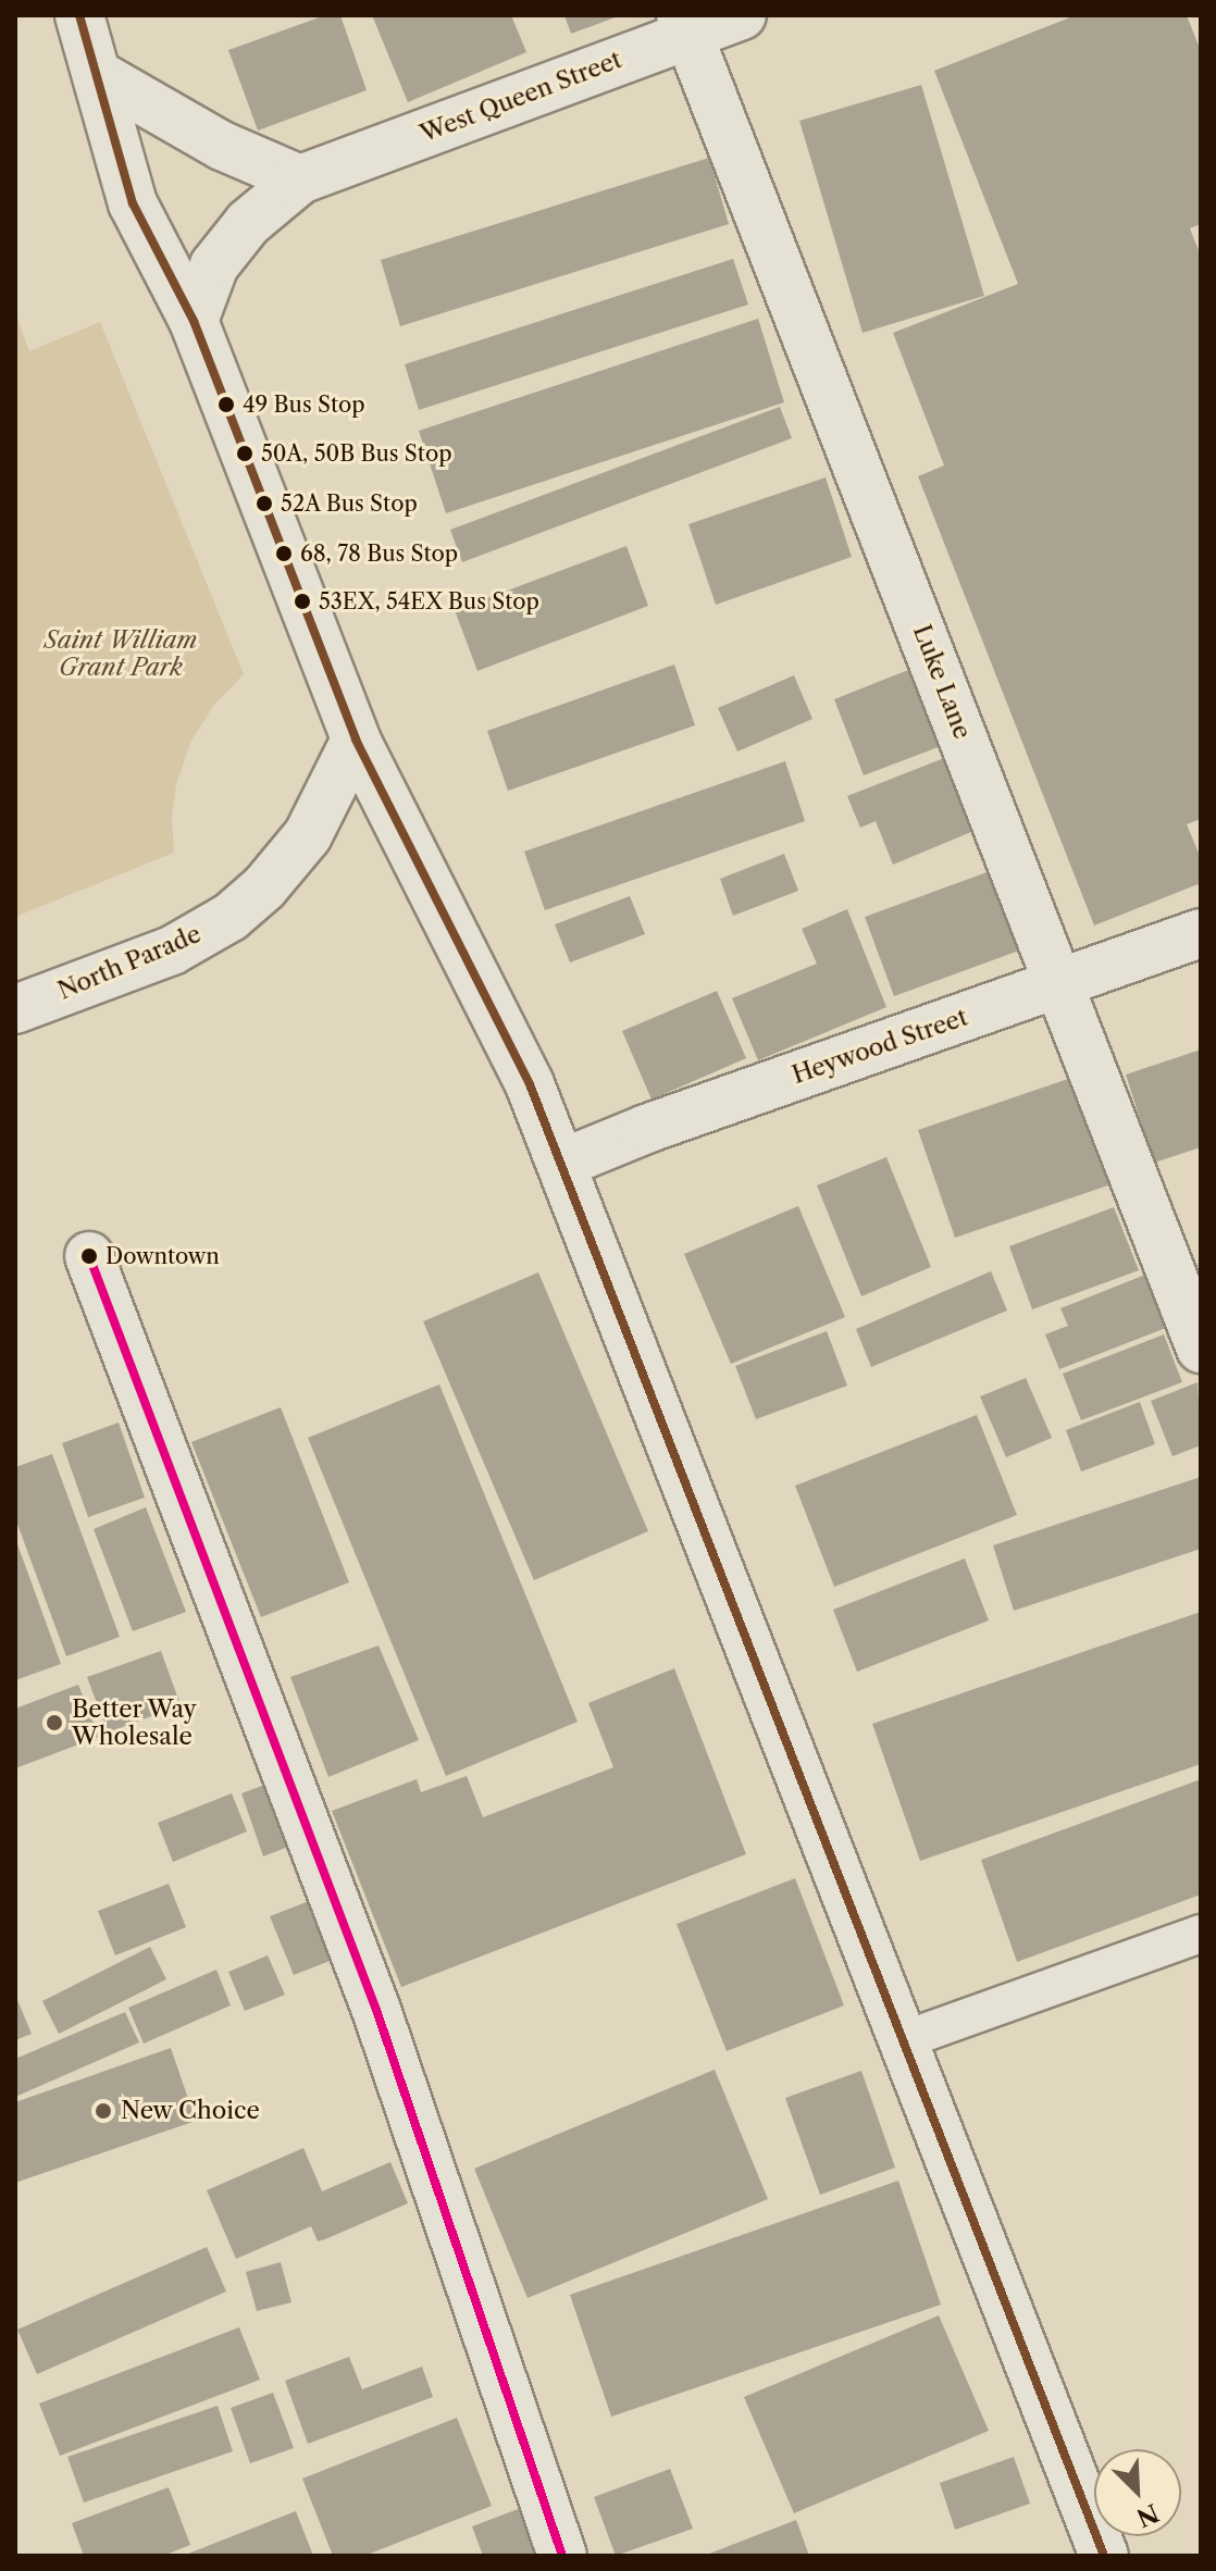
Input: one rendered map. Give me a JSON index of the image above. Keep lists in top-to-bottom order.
{
  "streets": {
    "street": [
      "West Queen Street",
      "Luke Lane",
      "North Parade",
      "Heywood Street"
    ]
  },
  "crossings": [
    ["West Queen Street", "Luke Lane"],
    ["Luke Lane", "Heywood Street"]
  ],
  "parks": ["Saint William Grant Park"],
  "places": [
    "49 Bus Stop",
    "50A, 50B Bus Stop",
    "52A Bus Stop",
    "68, 78 Bus Stop",
    "53EX, 54EX Bus Stop",
    "Downtown",
    "Better Way Wholesale",
    "New Choice"
  ],
  "north": "bottom right"
}
